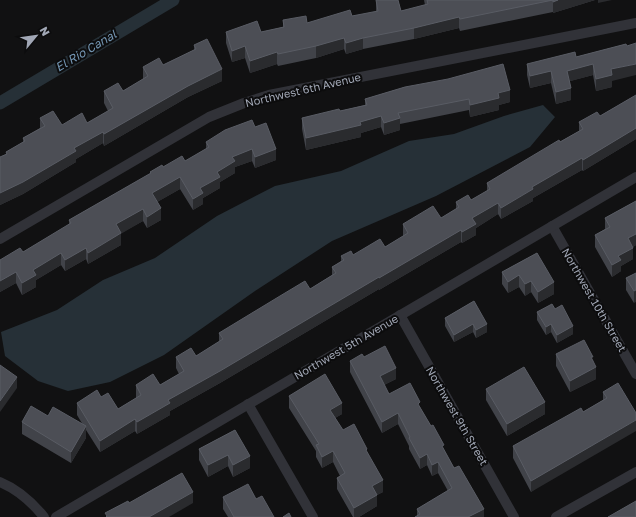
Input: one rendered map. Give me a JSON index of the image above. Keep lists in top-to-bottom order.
{
  "streets": {
    "street": [
      "Northwest 6th Avenue",
      "Northwest 10th Street",
      "Northwest 5th Avenue",
      "Northwest 9th Street"
    ]
  },
  "crossings": [
    ["Northwest 10th Street", "Northwest 5th Avenue"],
    ["Northwest 5th Avenue", "Northwest 9th Street"]
  ],
  "water": ["El Rio Canal"],
  "north": "top right"
}
